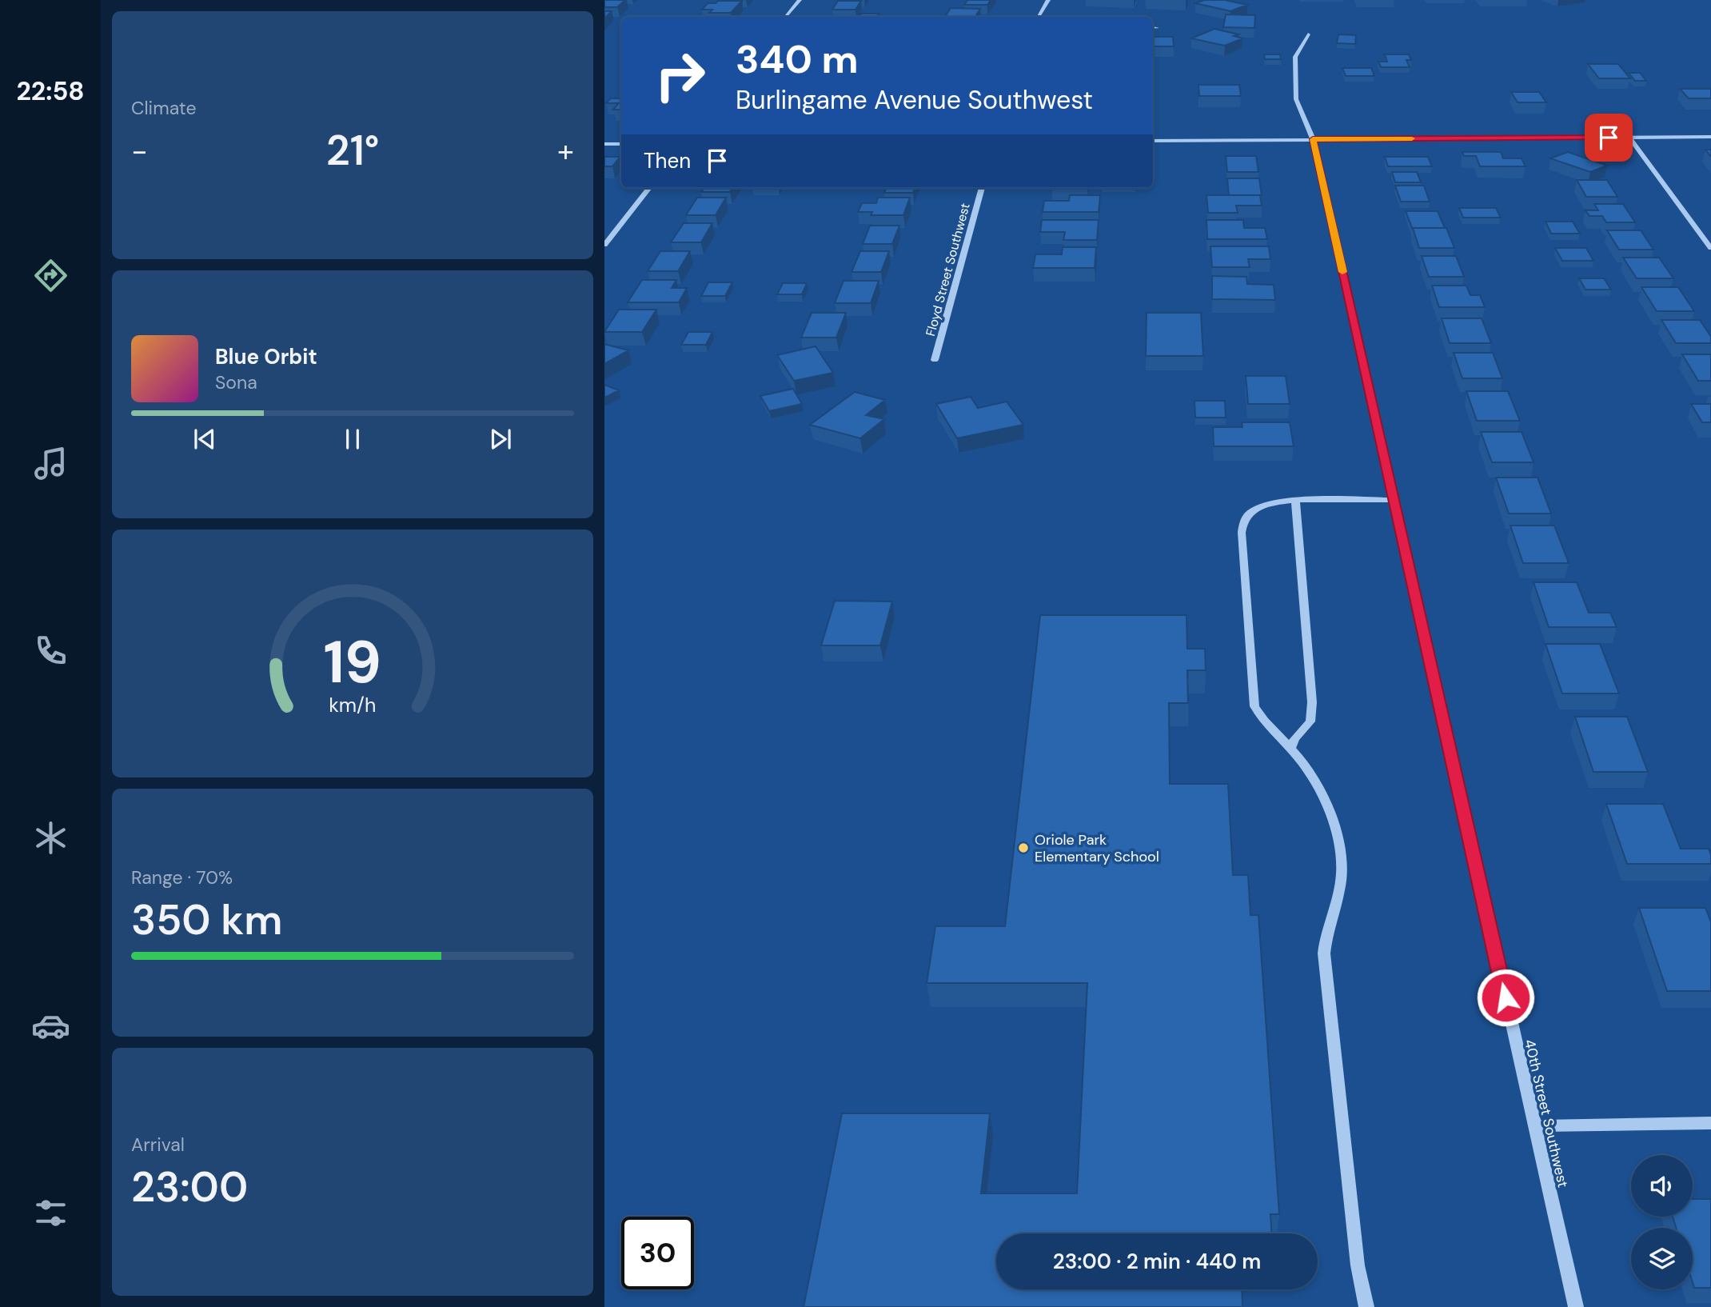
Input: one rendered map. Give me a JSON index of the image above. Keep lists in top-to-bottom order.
{
  "streets": {
    "street": ["Floyd Street Southwest", "40th Street Southwest"]
  },
  "places": ["Oriole Park Elementary School"],
  "page": {
    "tabs": "22:58",
    "tile": [
      "Climate",
      ["Range · 70%", "350 km"],
      ["Arrival", "23:00"]
    ],
    "turn": ["340 m", "Burlingame Avenue Southwest"],
    "heat": ["−", "21°", "+"],
    "then": "Then",
    "song": ["Blue Orbit", "Sona"],
    "limit": "30",
    "trip": "23:00 · 2 min · 440 m",
    "gauge": ["19", "km/h"]
  }
}
